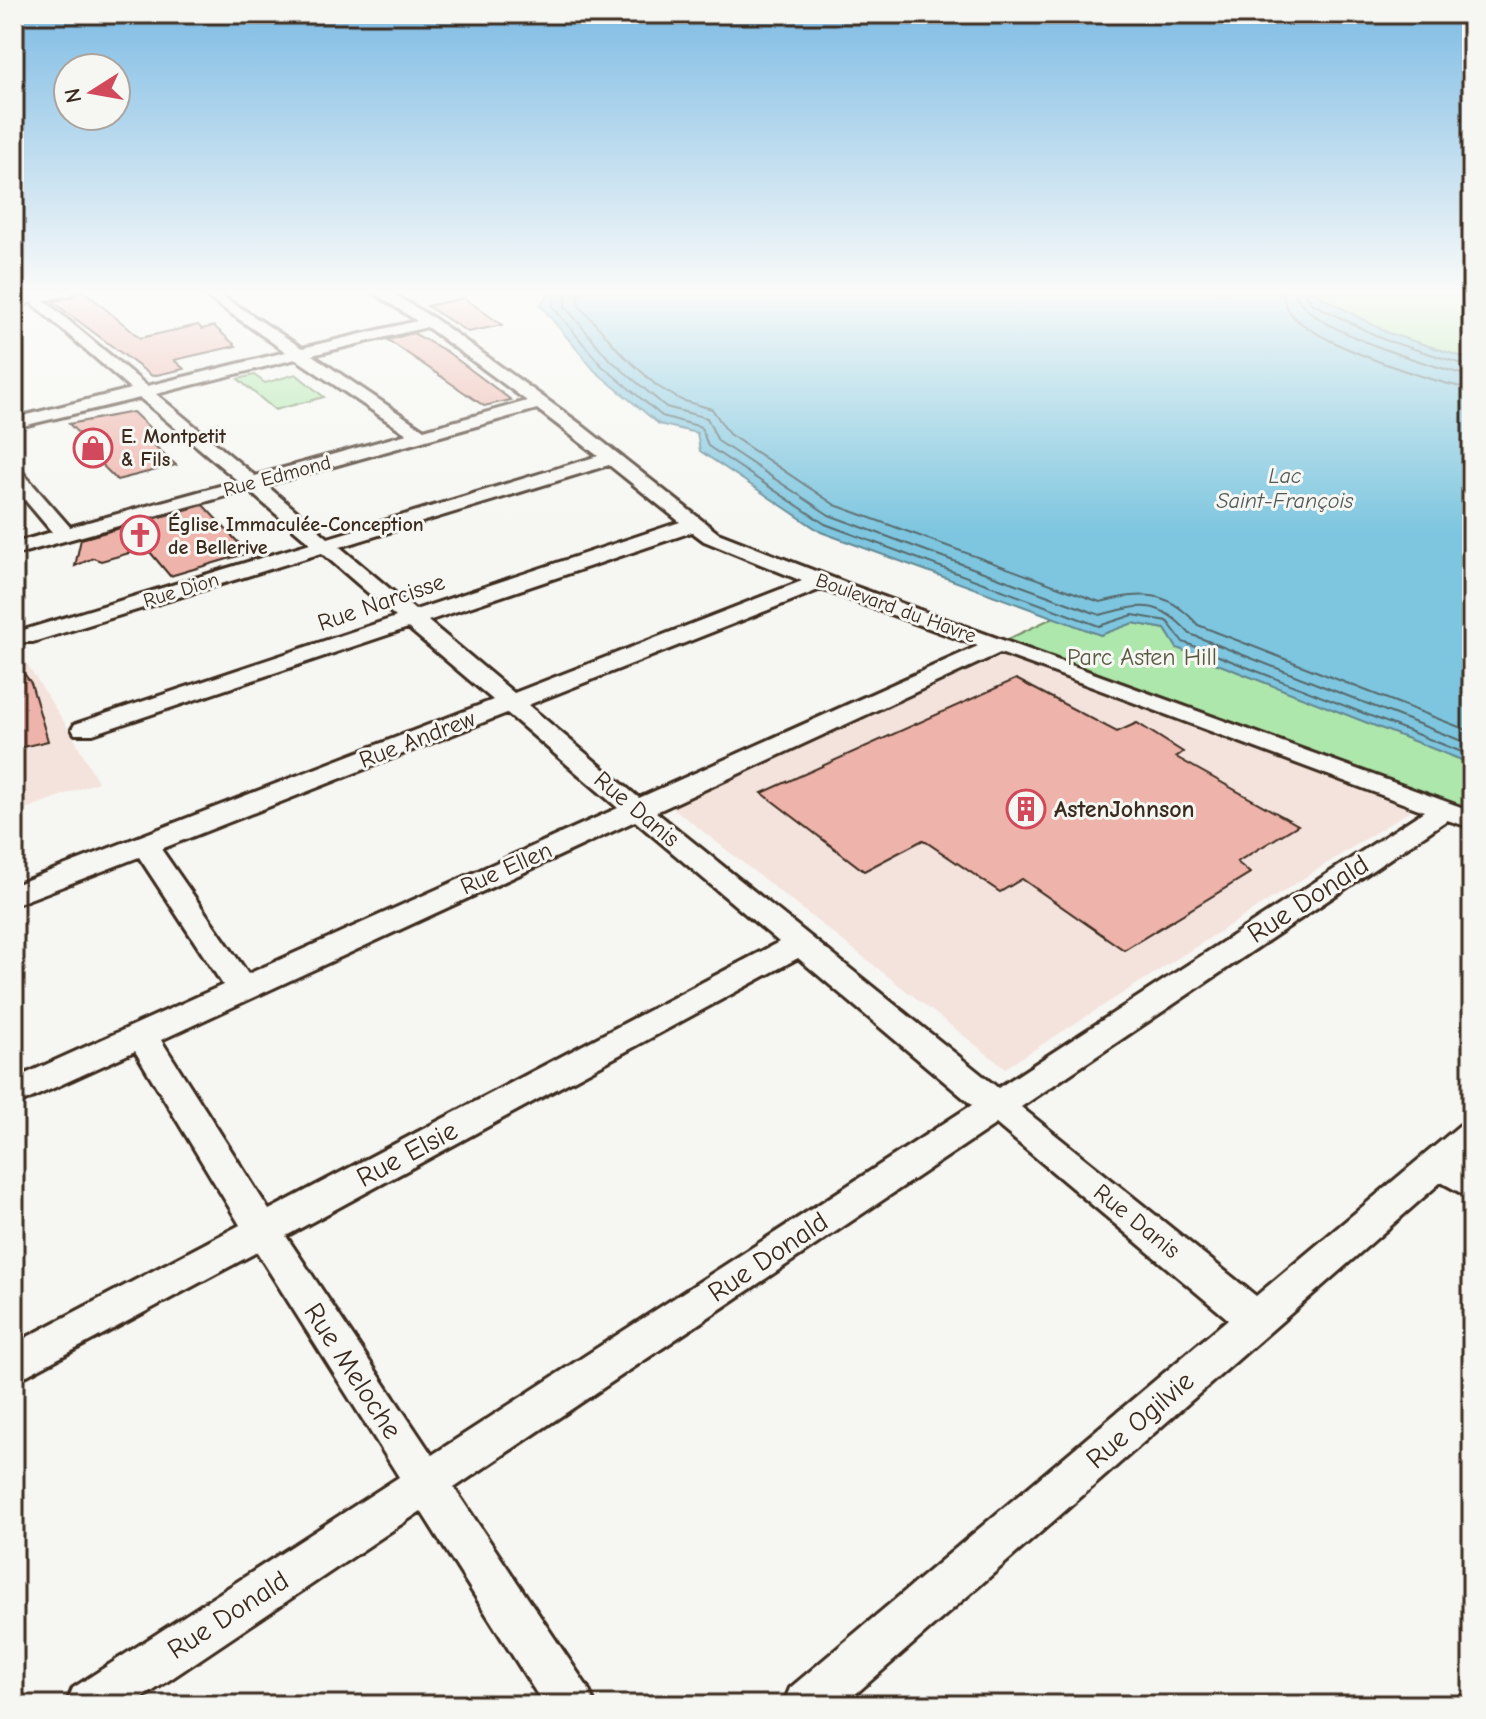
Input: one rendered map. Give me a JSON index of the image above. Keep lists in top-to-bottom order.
{
  "streets": {
    "street": [
      "Rue Edmond",
      "Rue Dion",
      "Rue Narcisse",
      "Boulevard du Havre",
      "Rue Andrew",
      "Rue Danis",
      "Rue Ellen",
      "Rue Donald",
      "Rue Elsie",
      "Rue Meloche",
      "Rue Ogilvie"
    ]
  },
  "crossings": [
    ["Rue Edmond", "Boulevard du Havre"],
    ["Rue Edmond", "Rue Danis"],
    ["Rue Dion", "Boulevard du Havre"],
    ["Rue Dion", "Rue Danis"],
    ["Rue Narcisse", "Boulevard du Havre"],
    ["Rue Narcisse", "Rue Danis"],
    ["Boulevard du Havre", "Rue Andrew"],
    ["Boulevard du Havre", "Rue Ellen"],
    ["Boulevard du Havre", "Rue Donald"],
    ["Rue Andrew", "Rue Danis"],
    ["Rue Danis", "Rue Ellen"],
    ["Rue Danis", "Rue Donald"],
    ["Rue Danis", "Rue Elsie"],
    ["Rue Danis", "Rue Ogilvie"],
    ["Rue Ellen", "Rue Meloche"],
    ["Rue Donald", "Rue Meloche"],
    ["Rue Elsie", "Rue Meloche"]
  ],
  "water": ["Lac Saint-François"],
  "parks": ["Parc Asten Hill"],
  "places": {
    "shop": ["E. Montpetit & Fils"],
    "church": ["Église Immaculée-Conception de Bellerive"],
    "building": ["AstenJohnson"]
  },
  "north": "left"
}
